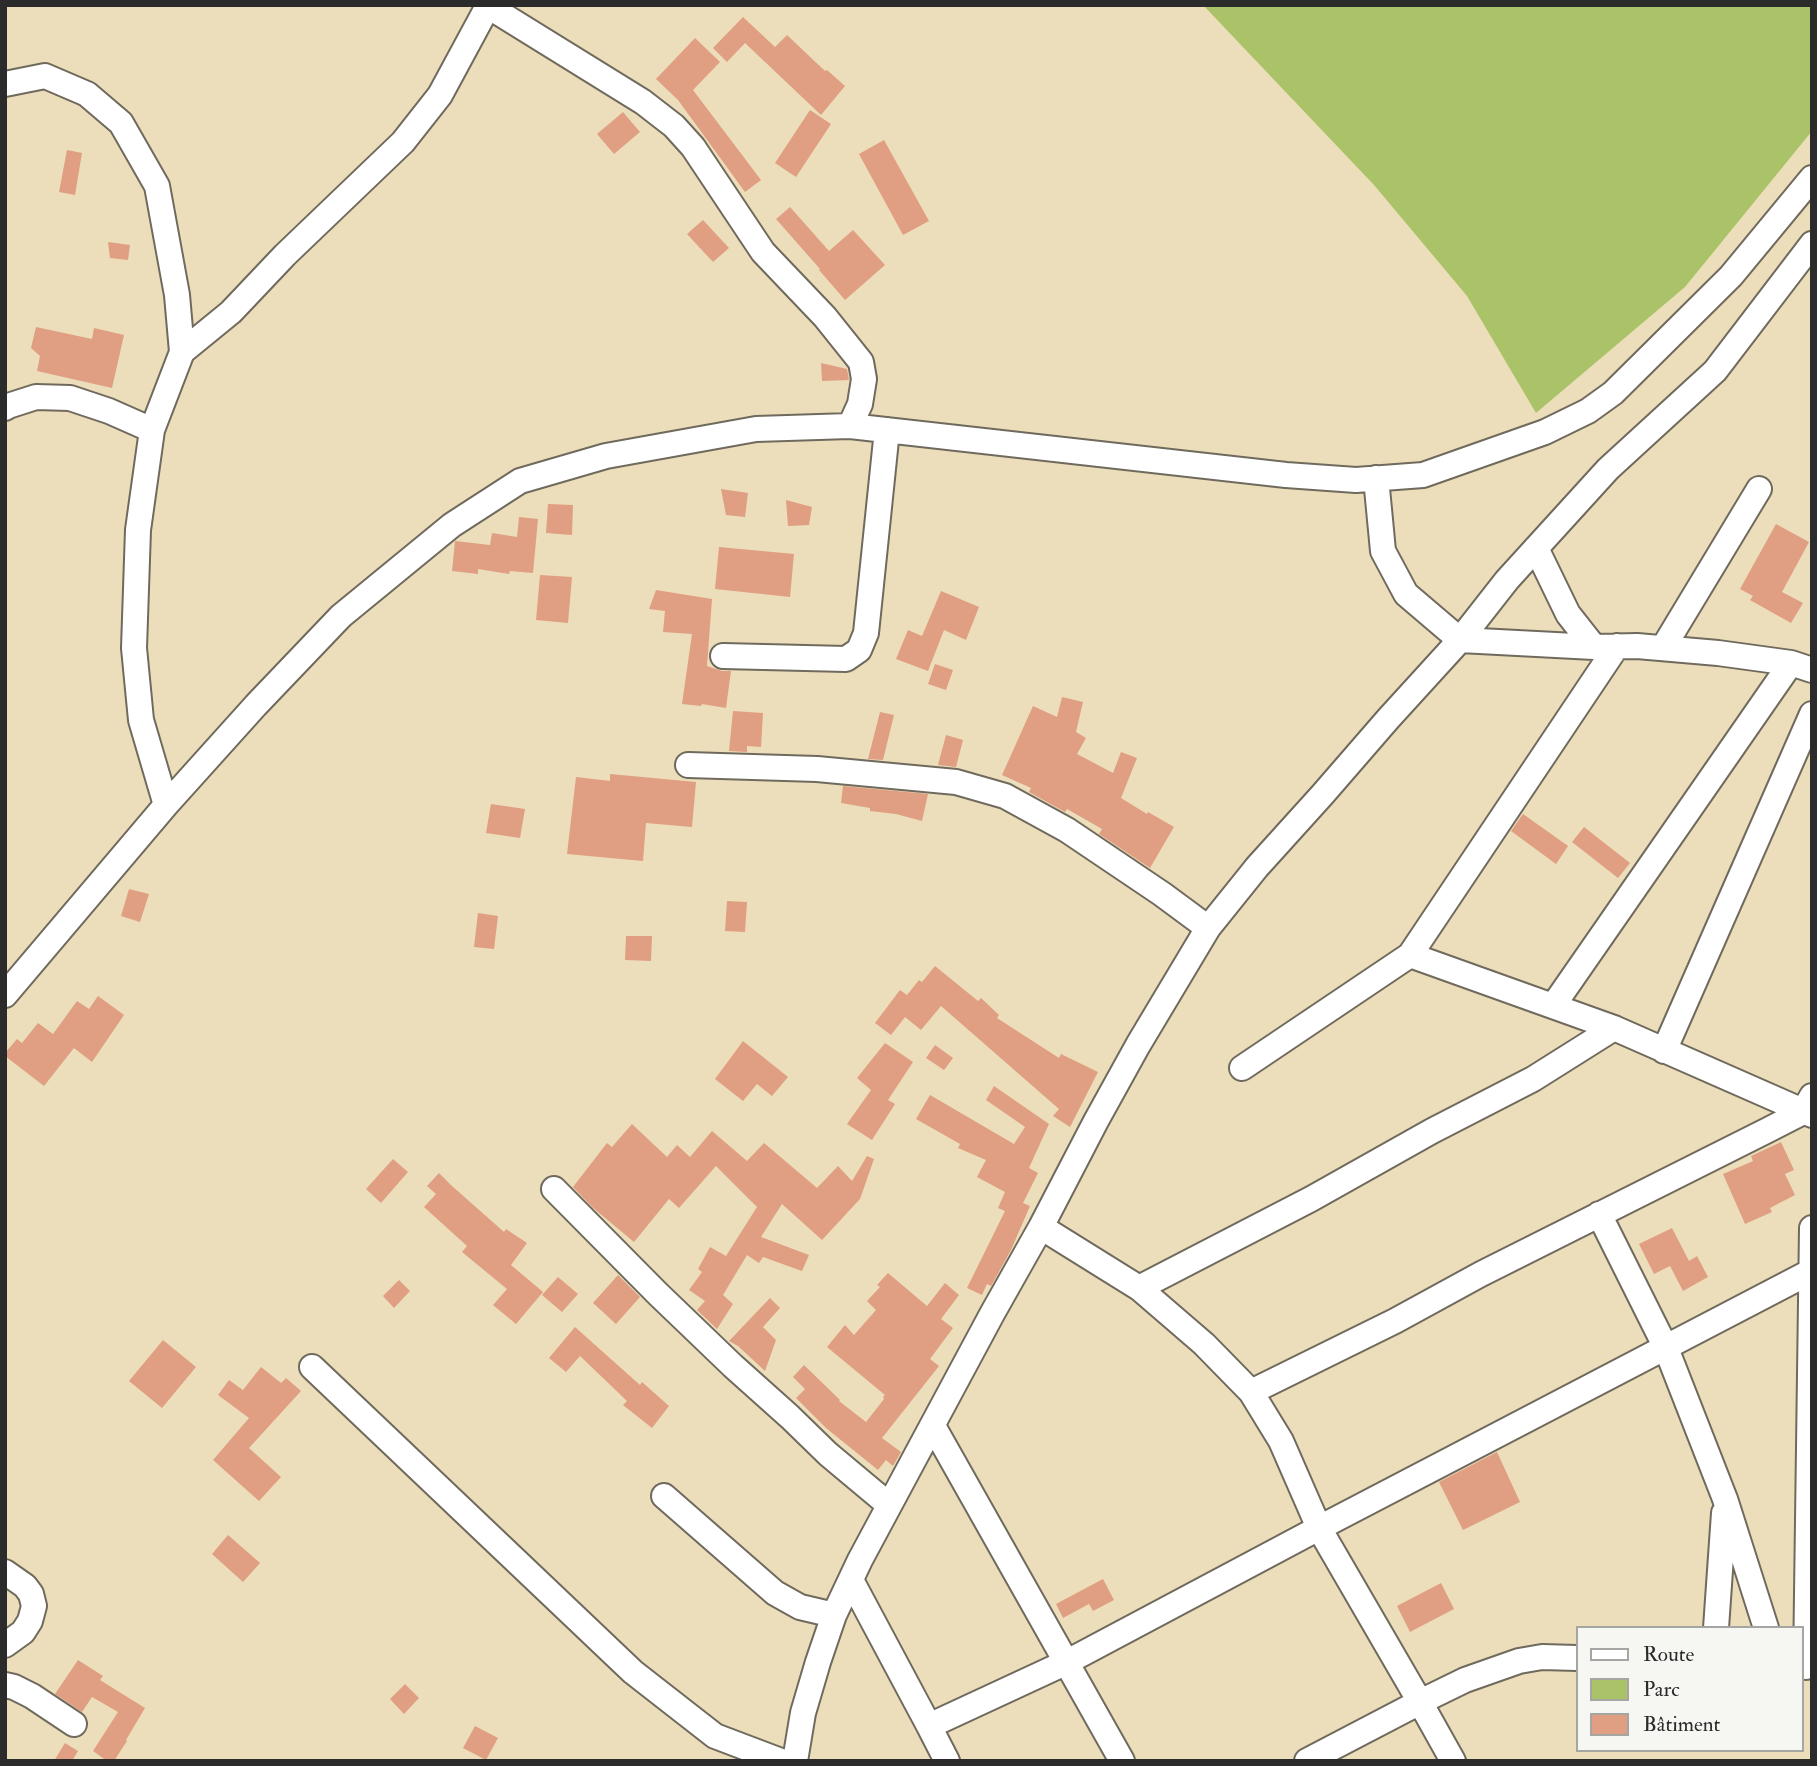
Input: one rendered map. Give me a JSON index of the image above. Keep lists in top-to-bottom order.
{
  "legend": ["Route", "Parc", "Bâtiment"]
}
